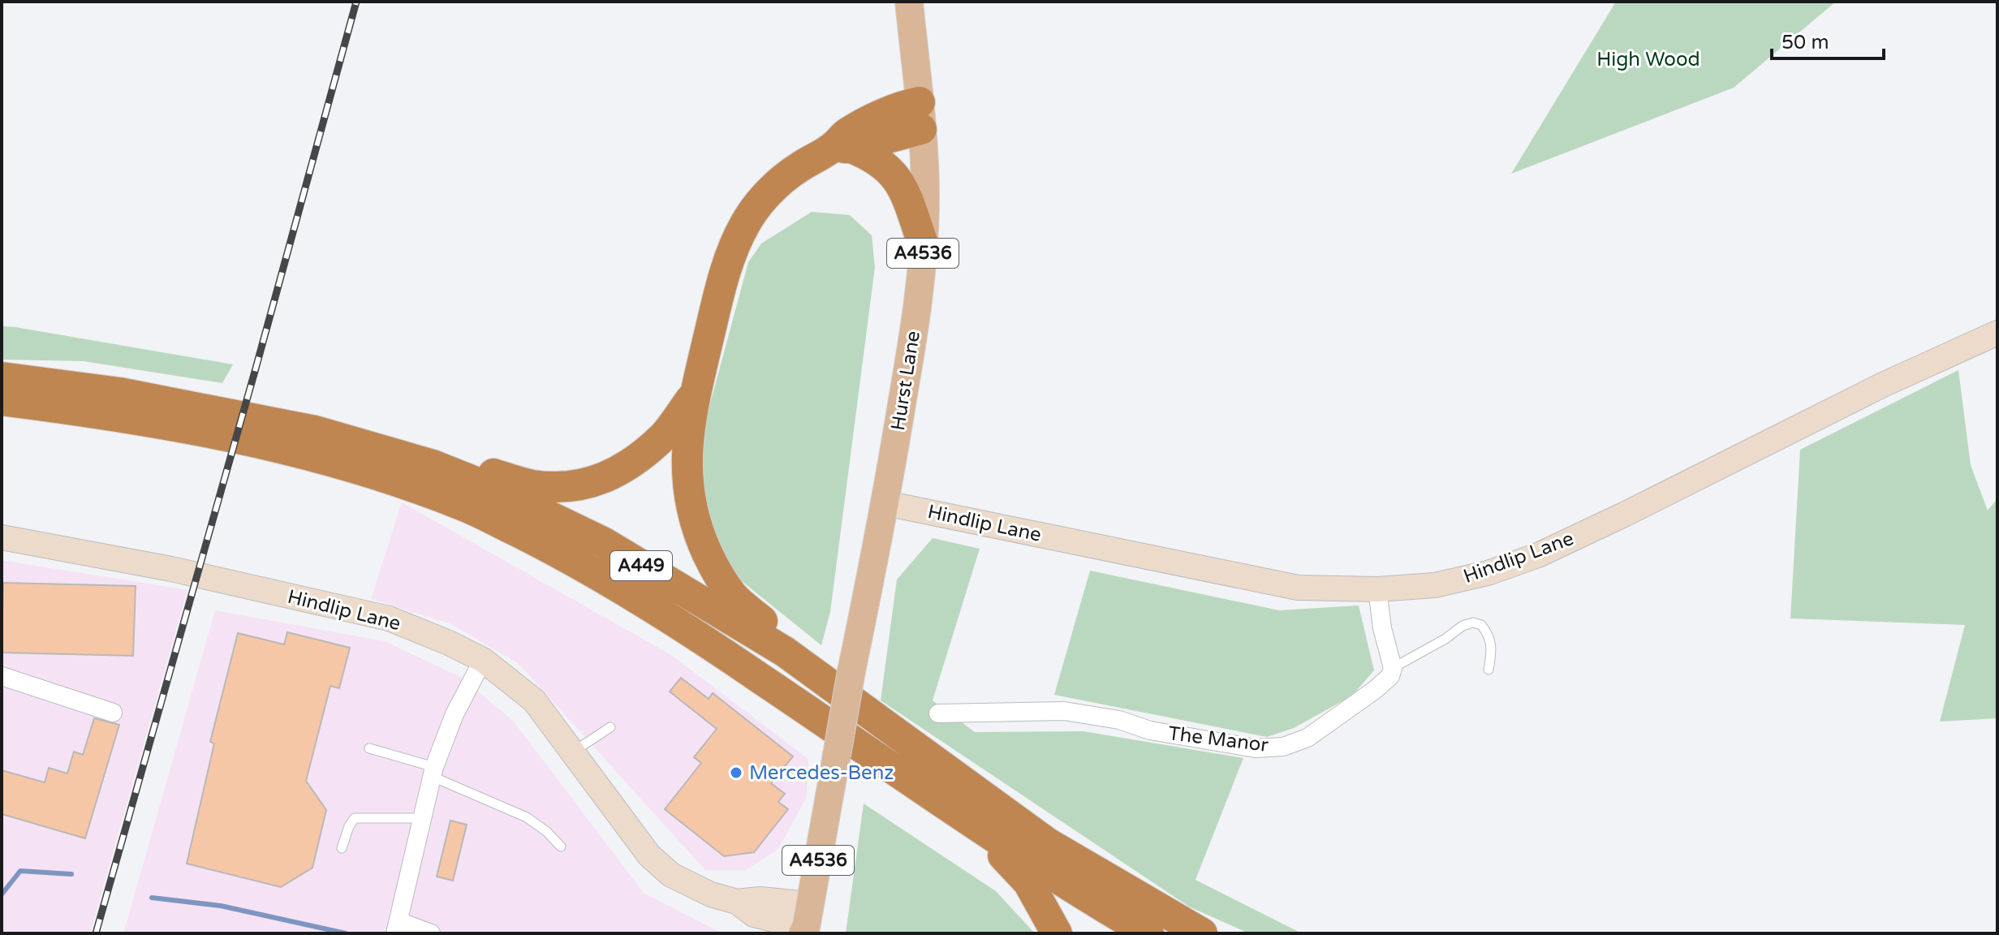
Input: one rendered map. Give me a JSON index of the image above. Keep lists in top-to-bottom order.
{
  "streets": {
    "highway": ["A449"],
    "main road": ["A4536", "Hurst Lane"],
    "street": ["Hindlip Lane", "The Manor"]
  },
  "crossings": [
    ["Hurst Lane", "Hindlip Lane"]
  ],
  "parks": ["High Wood"],
  "places": ["Mercedes-Benz"],
  "scale_bar": "50 m"
}
